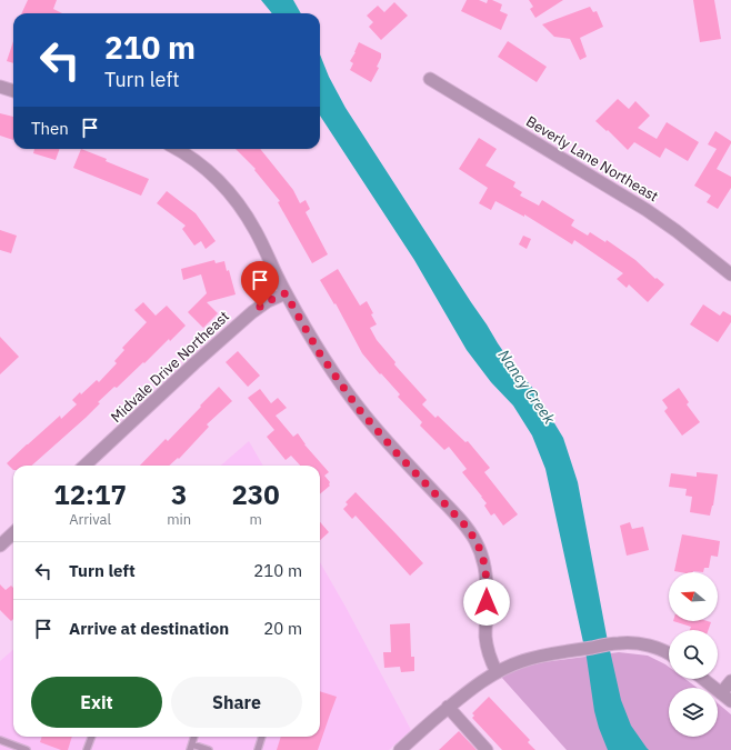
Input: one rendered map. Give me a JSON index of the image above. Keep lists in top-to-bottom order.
{
  "streets": {
    "street": ["Beverly Lane Northeast", "Midvale Drive Northeast"]
  },
  "water": ["Nancy Creek"],
  "north": "left",
  "page": {
    "turn": ["210 m", "Turn left"],
    "then": "Then",
    "eta": [
      "12:17",
      "Arrival",
      "3",
      "min",
      "230",
      "m"
    ],
    "list": [
      {
        "name": "Turn left",
        "value": "210 m"
      },
      {
        "name": "Arrive at destination",
        "value": "20 m"
      }
    ],
    "buttons": ["Exit", "Share"]
  }
}
